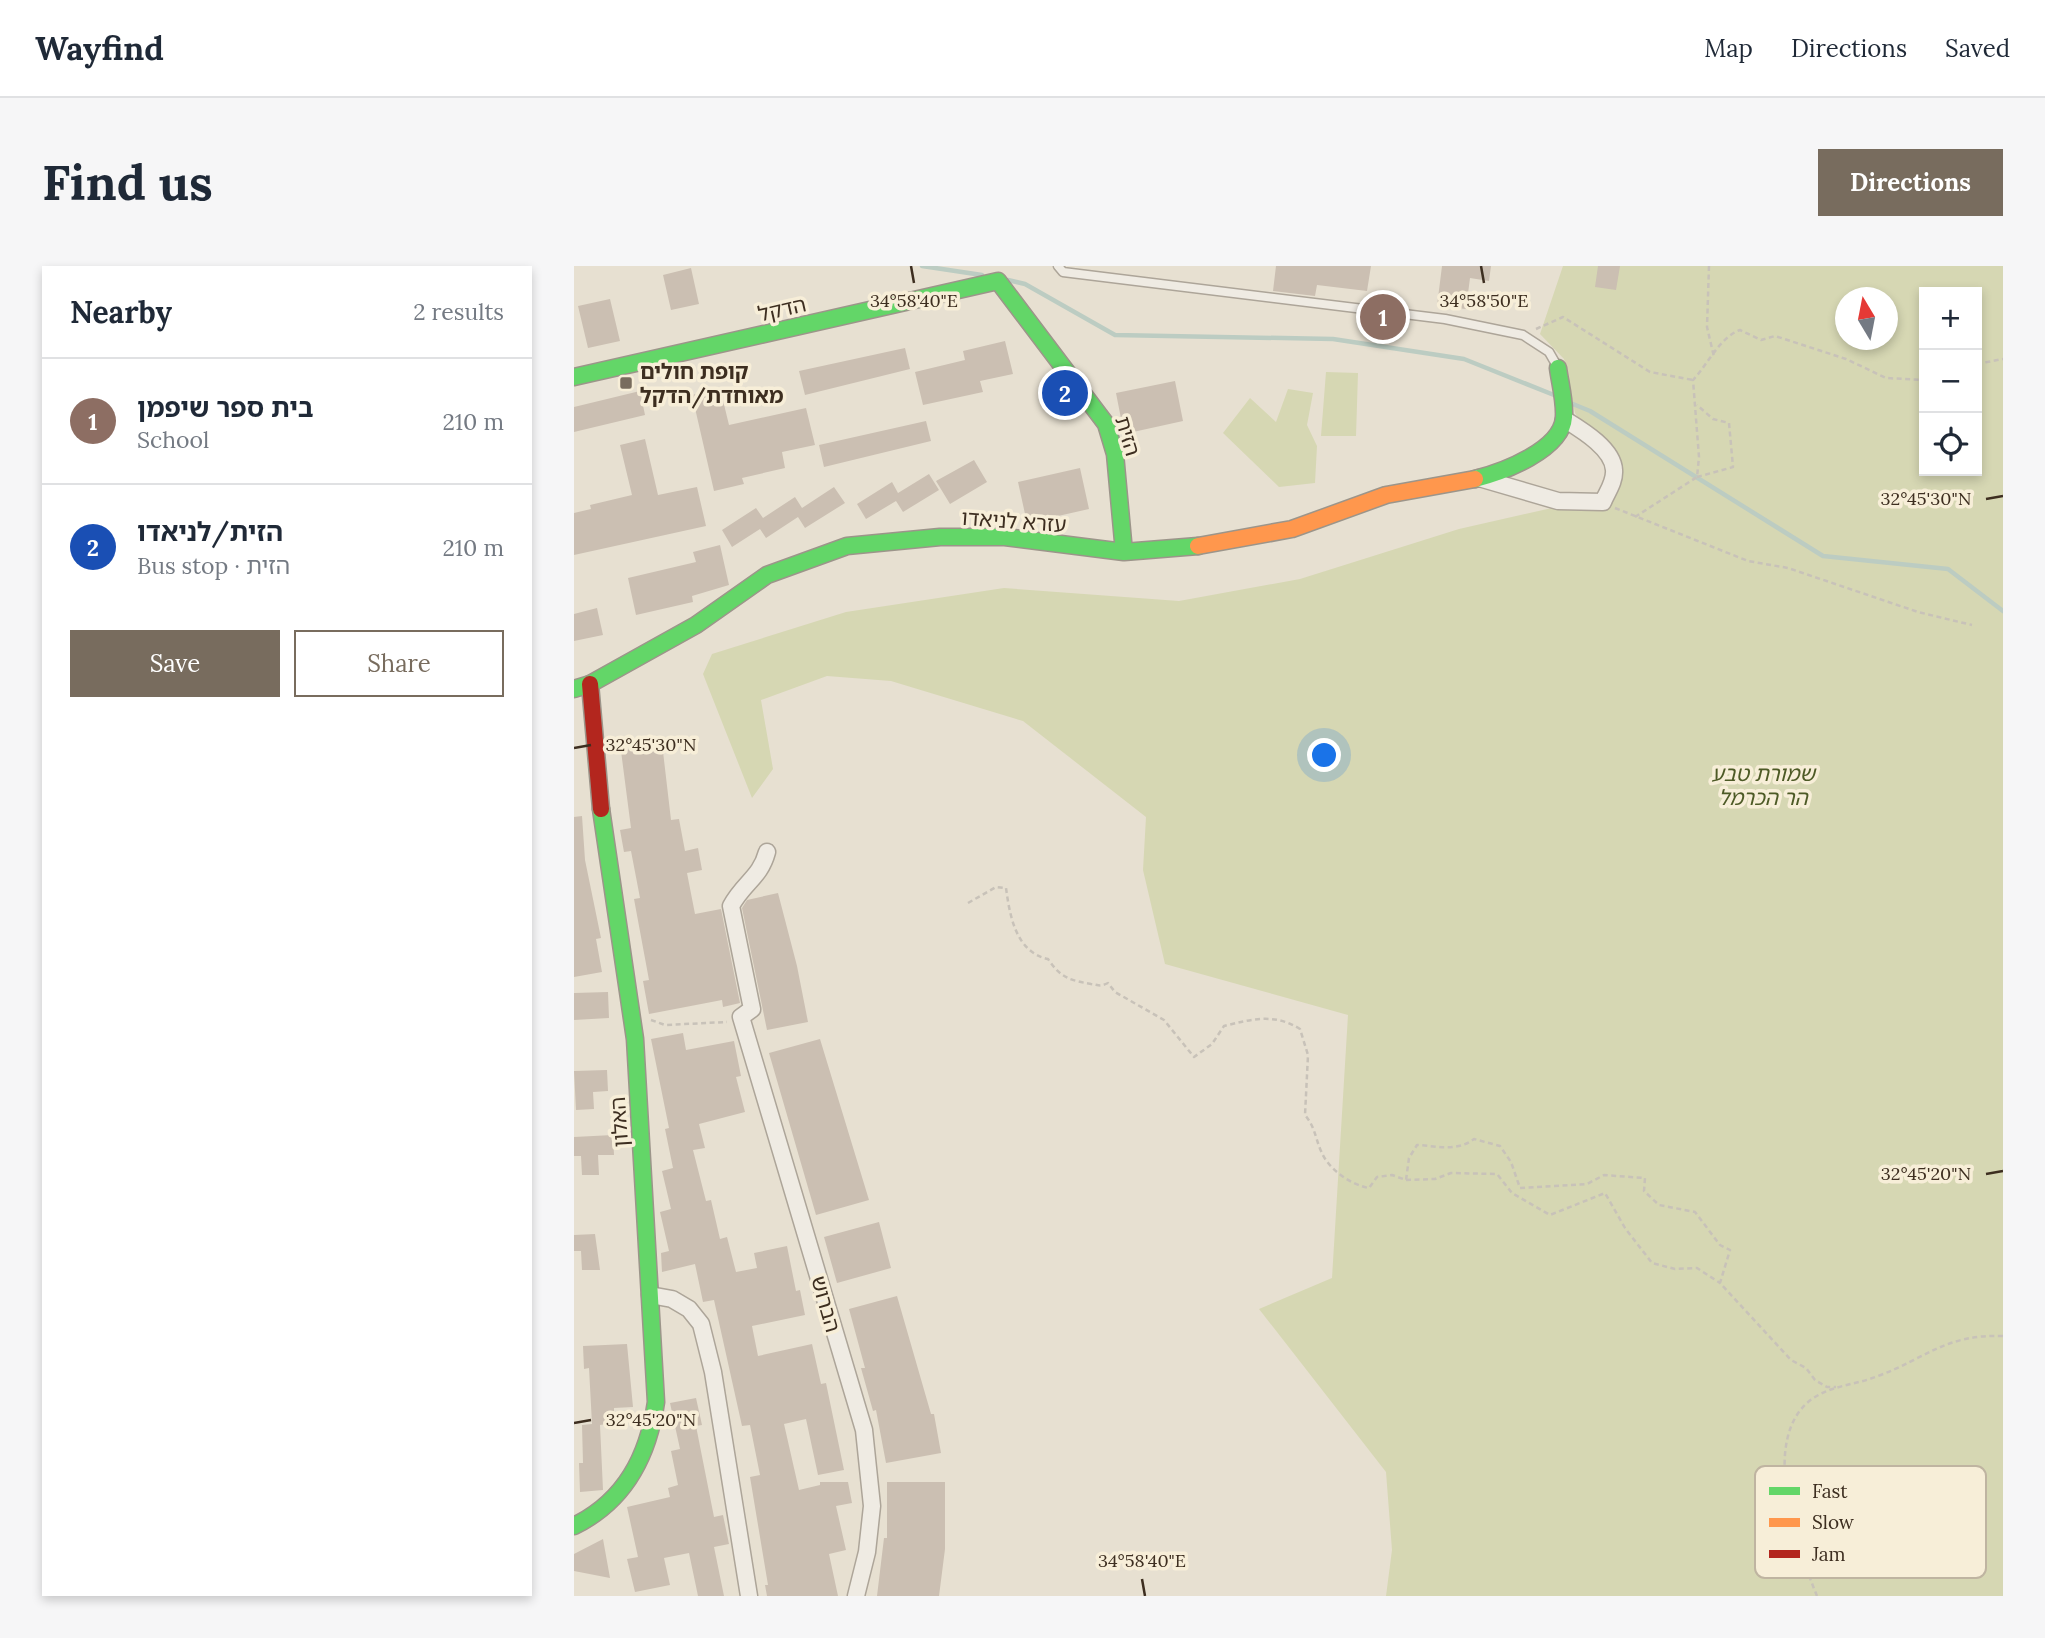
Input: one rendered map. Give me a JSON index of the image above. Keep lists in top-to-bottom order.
{
  "streets": {
    "street": [
      "הדקל",
      "הזית",
      "עזרא לניאדו",
      "האלון",
      "הברוש"
    ]
  },
  "crossings": [
    ["הדקל", "הזית"],
    ["הזית", "עזרא לניאדו"],
    ["עזרא לניאדו", "האלון"]
  ],
  "parks": ["שמורת טבע הר הכרמל"],
  "places": {
    "transit": ["קופת חולים מאוחדת/הדקל"]
  },
  "legend": ["Fast", "Slow", "Jam"],
  "north": "top",
  "page": {
    "header": "Wayfind",
    "nav": ["Map", "Directions", "Saved"],
    "buttons": [
      "Directions",
      ["Save", "Share"]
    ],
    "title": "Find us",
    "heading": ["Nearby", "2 results"],
    "map_buttons": ["+", "−"],
    "pins": ["1", "2"],
    "list": [
      {
        "mark": "1",
        "name": "בית ספר שיפמן",
        "note": "School",
        "value": "210 m"
      },
      {
        "mark": "2",
        "name": "הזית/לניאדו",
        "note": "Bus stop · הזית",
        "value": "210 m"
      }
    ]
  },
  "coordinates": [
    "34°58'40\"E",
    "34°58'50\"E",
    "32°45'30\"N",
    "32°45'20\"N"
  ]
}
